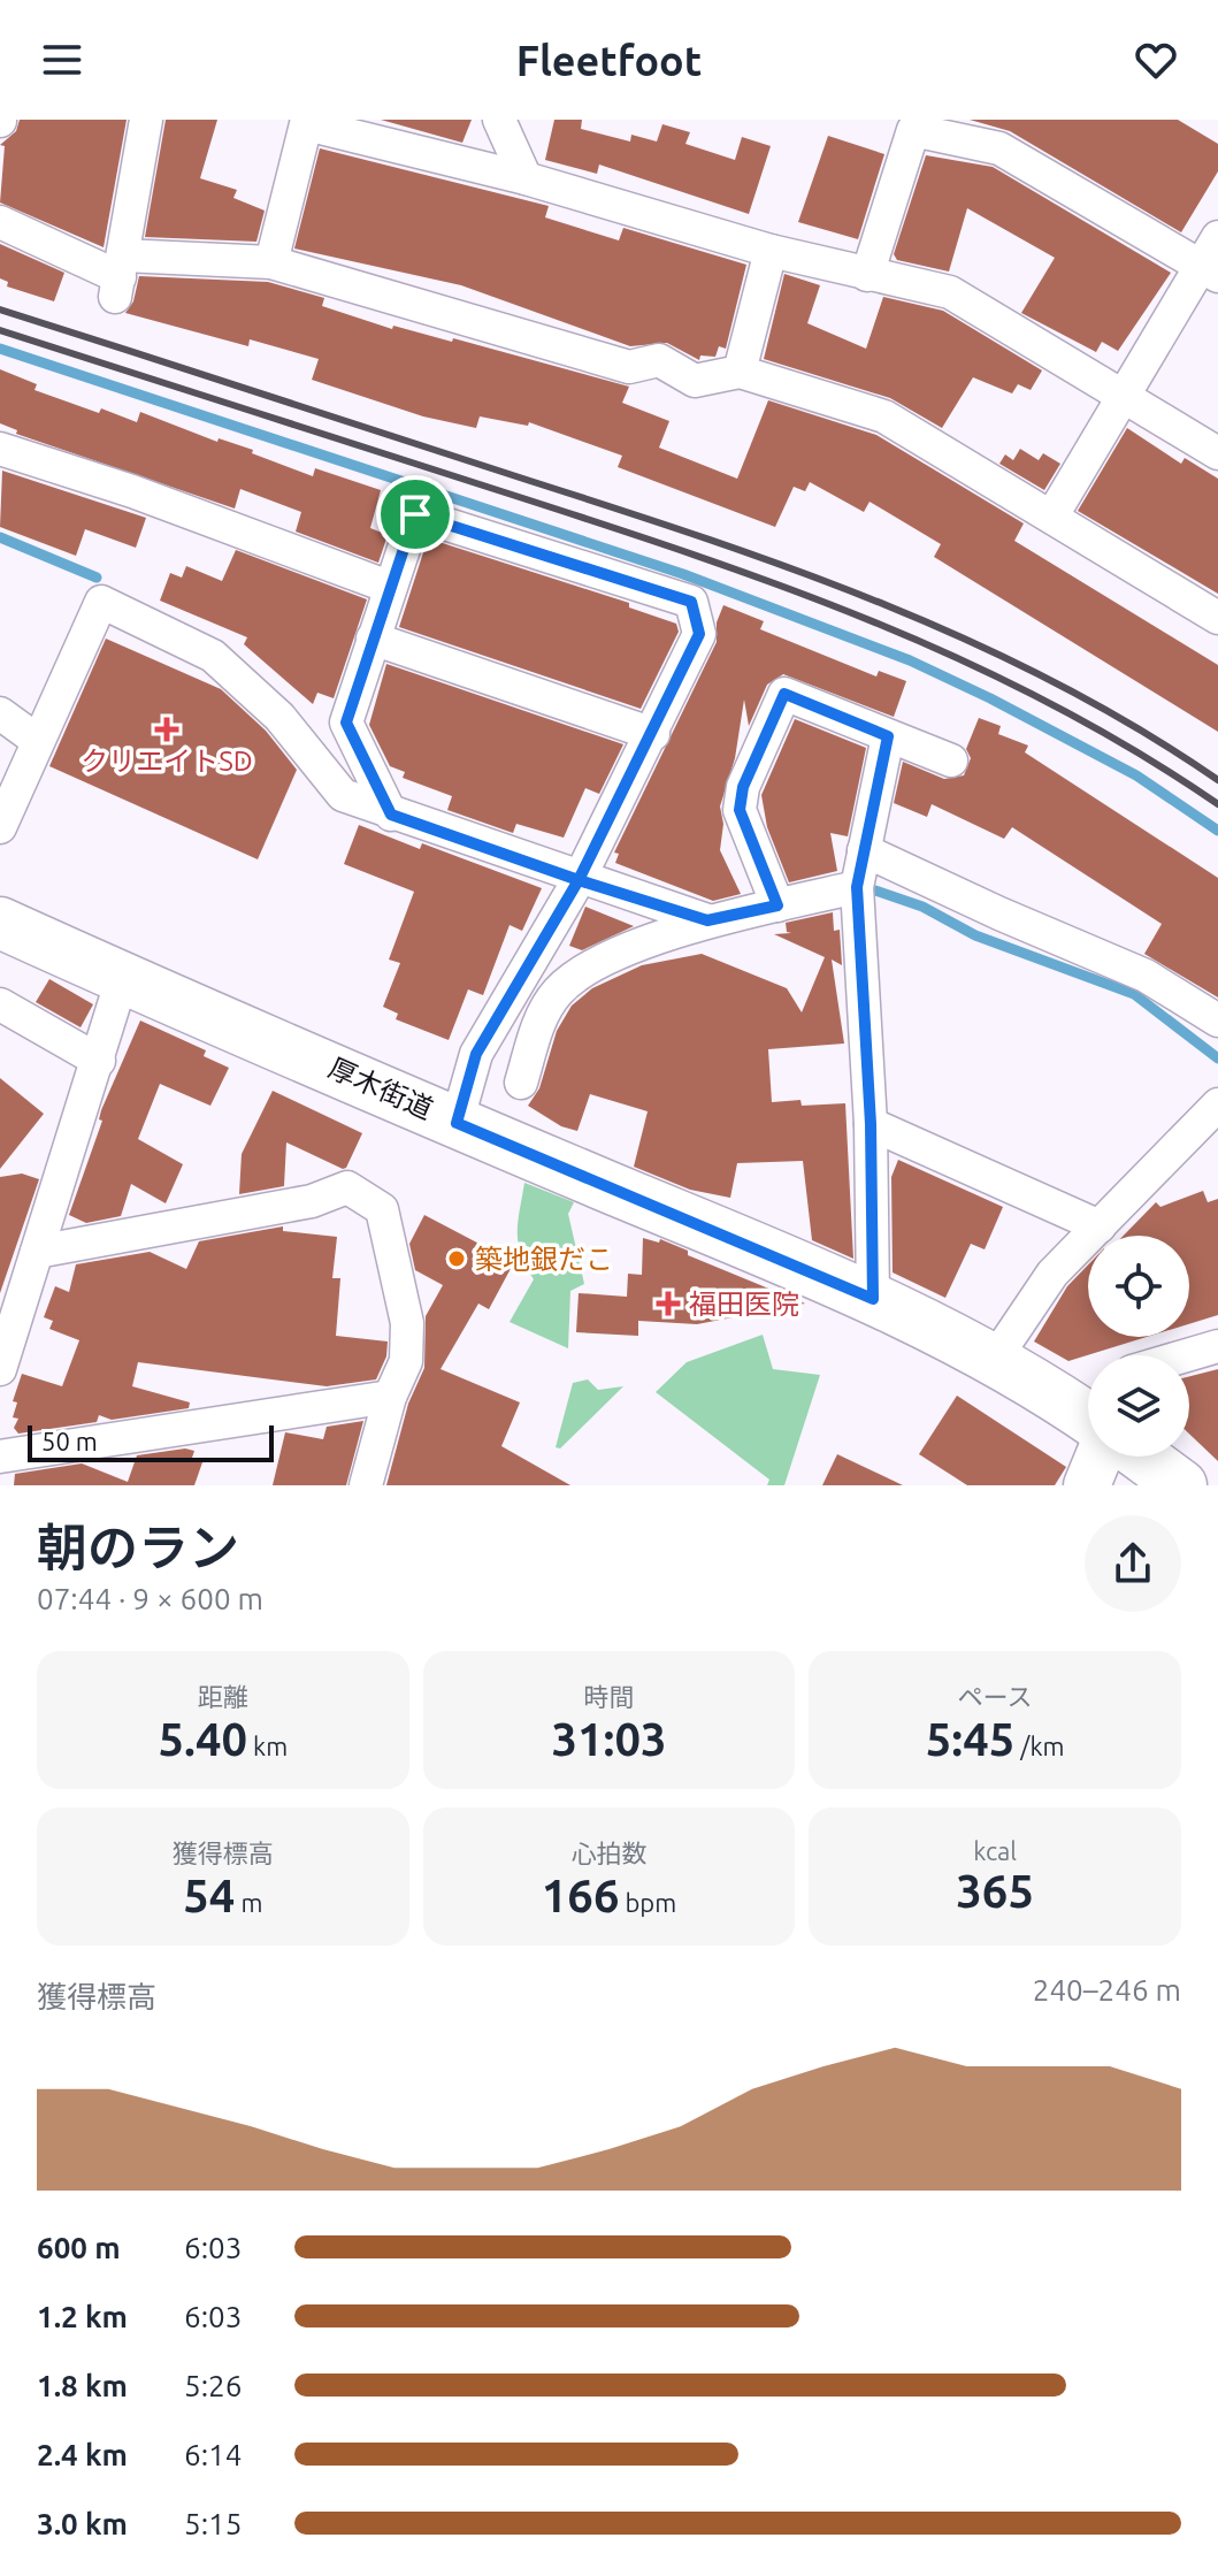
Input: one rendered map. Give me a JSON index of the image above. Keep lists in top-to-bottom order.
{
  "streets": {
    "main road": ["厚木街道"]
  },
  "places": {
    "health": ["クリエイトSD", "福田医院"],
    "other": ["築地銀だこ"]
  },
  "scale_bar": "50 m",
  "page": {
    "header": "Fleetfoot",
    "scale": "50 m",
    "heading": ["朝のラン", "07:44 · 9 × 600 m"],
    "stats": [
      ["距離", "5.40 km"],
      ["時間", "31:03"],
      ["ペース", "5:45 /km"],
      ["獲得標高", "54 m"],
      ["心拍数", "166 bpm"],
      ["kcal", "365"]
    ],
    "chart": ["獲得標高", "240–246 m"],
    "list": [
      {
        "name": "600 m",
        "note": "6:03"
      },
      {
        "name": "1.2 km",
        "note": "6:03"
      },
      {
        "name": "1.8 km",
        "note": "5:26"
      },
      {
        "name": "2.4 km",
        "note": "6:14"
      },
      {
        "name": "3.0 km",
        "note": "5:15"
      }
    ]
  }
}
